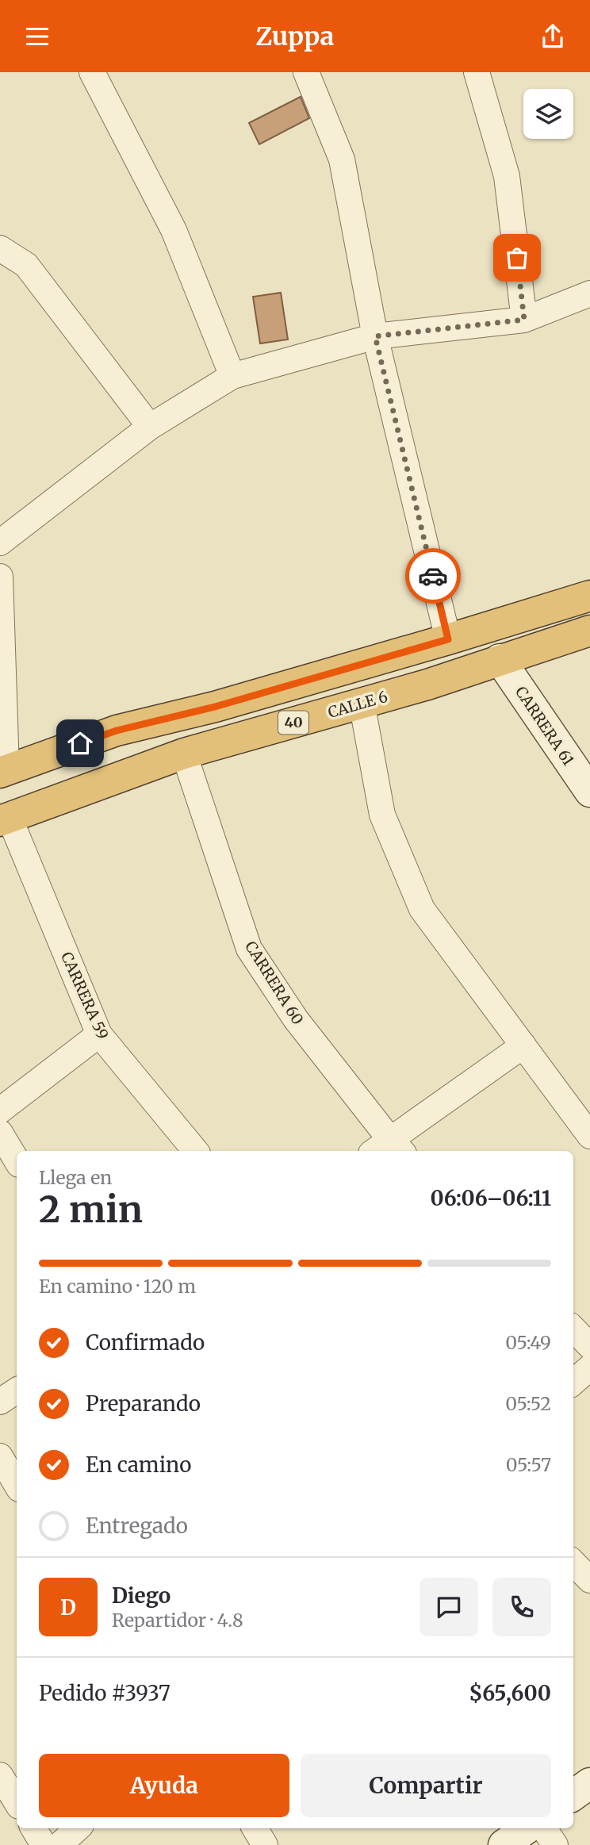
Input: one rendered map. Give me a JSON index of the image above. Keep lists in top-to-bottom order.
{
  "streets": {
    "highway": ["CALLE 6", "40"],
    "main road": ["CARRERA 61"],
    "street": ["CARRERA 60", "CARRERA 59"]
  },
  "crossings": [
    ["CALLE 6", "CARRERA 61"],
    ["CALLE 6", "CARRERA 60"],
    ["CALLE 6", "CARRERA 59"]
  ],
  "page": {
    "header": "Zuppa",
    "heading": ["2 min", "Llega en", "06:06–06:11"],
    "panel": [
      "Diego",
      "Repartidor · 4.8",
      "Pedido #3937",
      "$65,600"
    ],
    "bar": "En camino · 120 m",
    "list": [
      ["Confirmado", "05:49"],
      ["Preparando", "05:52"],
      ["En camino", "05:57"],
      "Entregado"
    ],
    "round": "D",
    "buttons": ["Ayuda", "Compartir"]
  }
}
